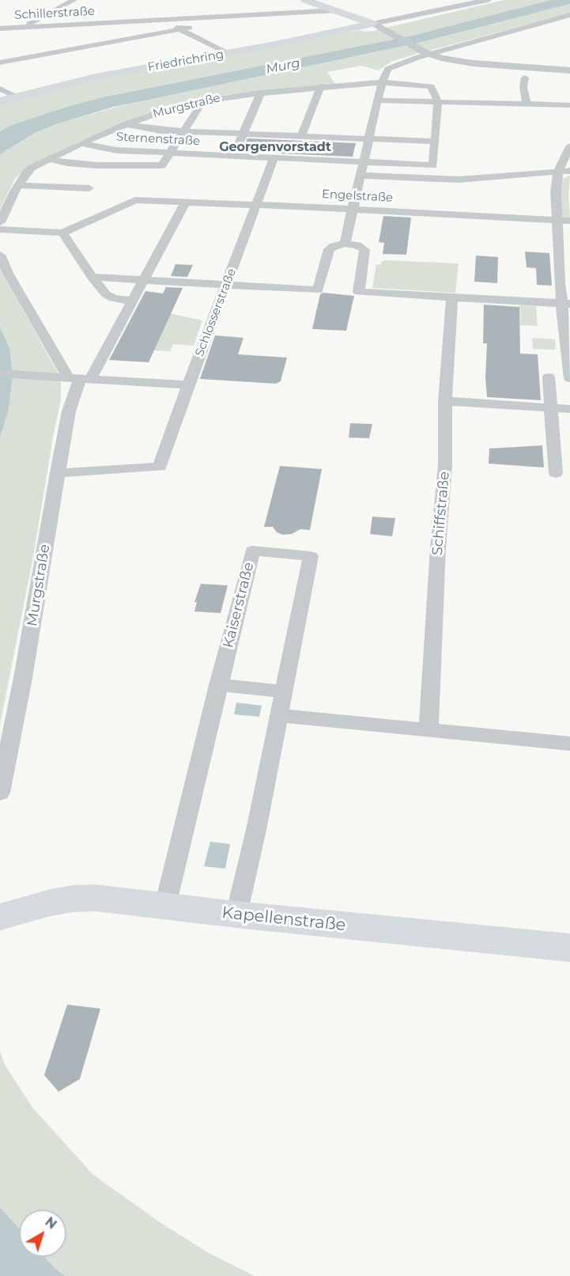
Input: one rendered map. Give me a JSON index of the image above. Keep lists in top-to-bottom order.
{
  "streets": {
    "main road": ["Friedrichring", "Kapellenstraße"],
    "street": [
      "Schillerstraße",
      "Murgstraße",
      "Sternenstraße",
      "Engelstraße",
      "Schlosserstraße",
      "Schiffstraße",
      "Kaiserstraße"
    ]
  },
  "crossings": [
    ["Murgstraße", "Sternenstraße"],
    ["Murgstraße", "Engelstraße"],
    ["Murgstraße", "Schlosserstraße"],
    ["Sternenstraße", "Schlosserstraße"],
    ["Engelstraße", "Schlosserstraße"],
    ["Kaiserstraße", "Kapellenstraße"]
  ],
  "districts": ["Georgenvorstadt"],
  "water": ["Murg"],
  "north": "top right"
}
